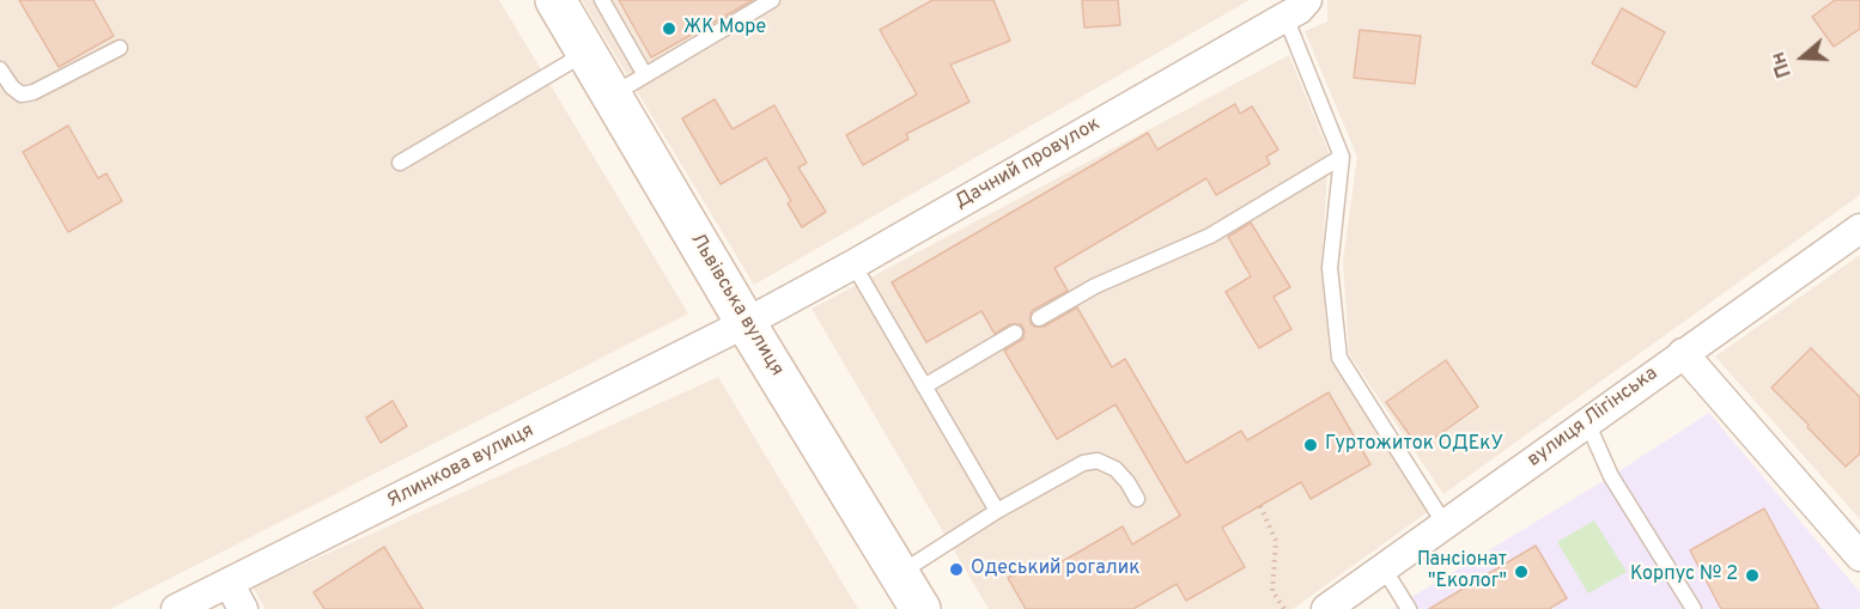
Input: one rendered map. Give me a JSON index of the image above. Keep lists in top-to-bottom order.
{
  "streets": {
    "main road": ["Львівська вулиця"],
    "street": ["Дачний провулок", "вулиця Лігінська", "Ялинкова вулиця"]
  },
  "crossings": [
    ["Дачний провулок", "Львівська вулиця"],
    ["Дачний провулок", "Ялинкова вулиця"],
    ["Львівська вулиця", "Ялинкова вулиця"]
  ],
  "places": [
    "ЖК Море",
    "Гуртожиток ОДЕкУ",
    "Одеський рогалик",
    "Пансіонат \"Еколог\"",
    "Корпус № 2"
  ],
  "north": "left"
}
